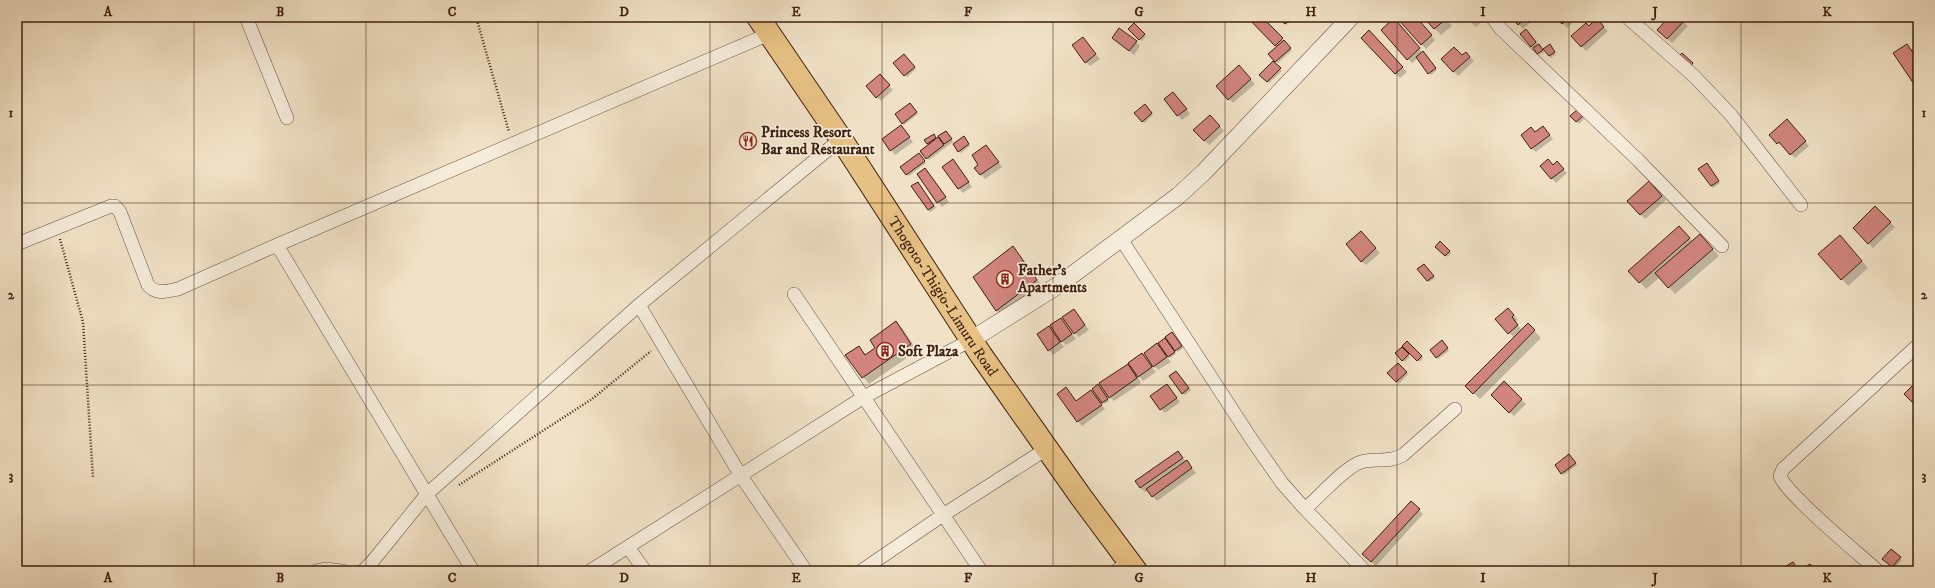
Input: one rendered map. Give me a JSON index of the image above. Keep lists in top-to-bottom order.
{
  "streets": {
    "highway": ["Thogoto-Thigio-Limuru Road"]
  },
  "places": {
    "restaurant": ["Princess Resort Bar and Restaurant"],
    "building": ["Father's Apartments", "Soft Plaza"]
  },
  "grid": {
    "columns": [
      "A",
      "B",
      "C",
      "D",
      "E",
      "F",
      "G",
      "H",
      "I",
      "J",
      "K"
    ],
    "rows": ["1", "2", "3"]
  }
}
